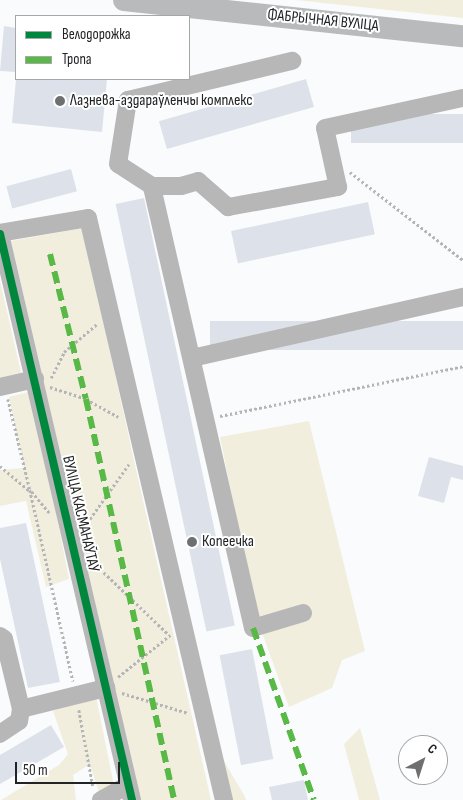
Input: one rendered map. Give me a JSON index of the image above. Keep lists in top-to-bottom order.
{
  "streets": {
    "main road": ["ФАБРЫЧНАЯ ВУЛІЦА"],
    "street": ["ВУЛІЦА КАСМАНАЎТАЎ"]
  },
  "places": ["Лазнева-аздараўленчы комплекс", "Копеечка"],
  "legend": ["Велодорожка", "Тропа"],
  "scale_bar": "50 m",
  "north": "top right"
}
